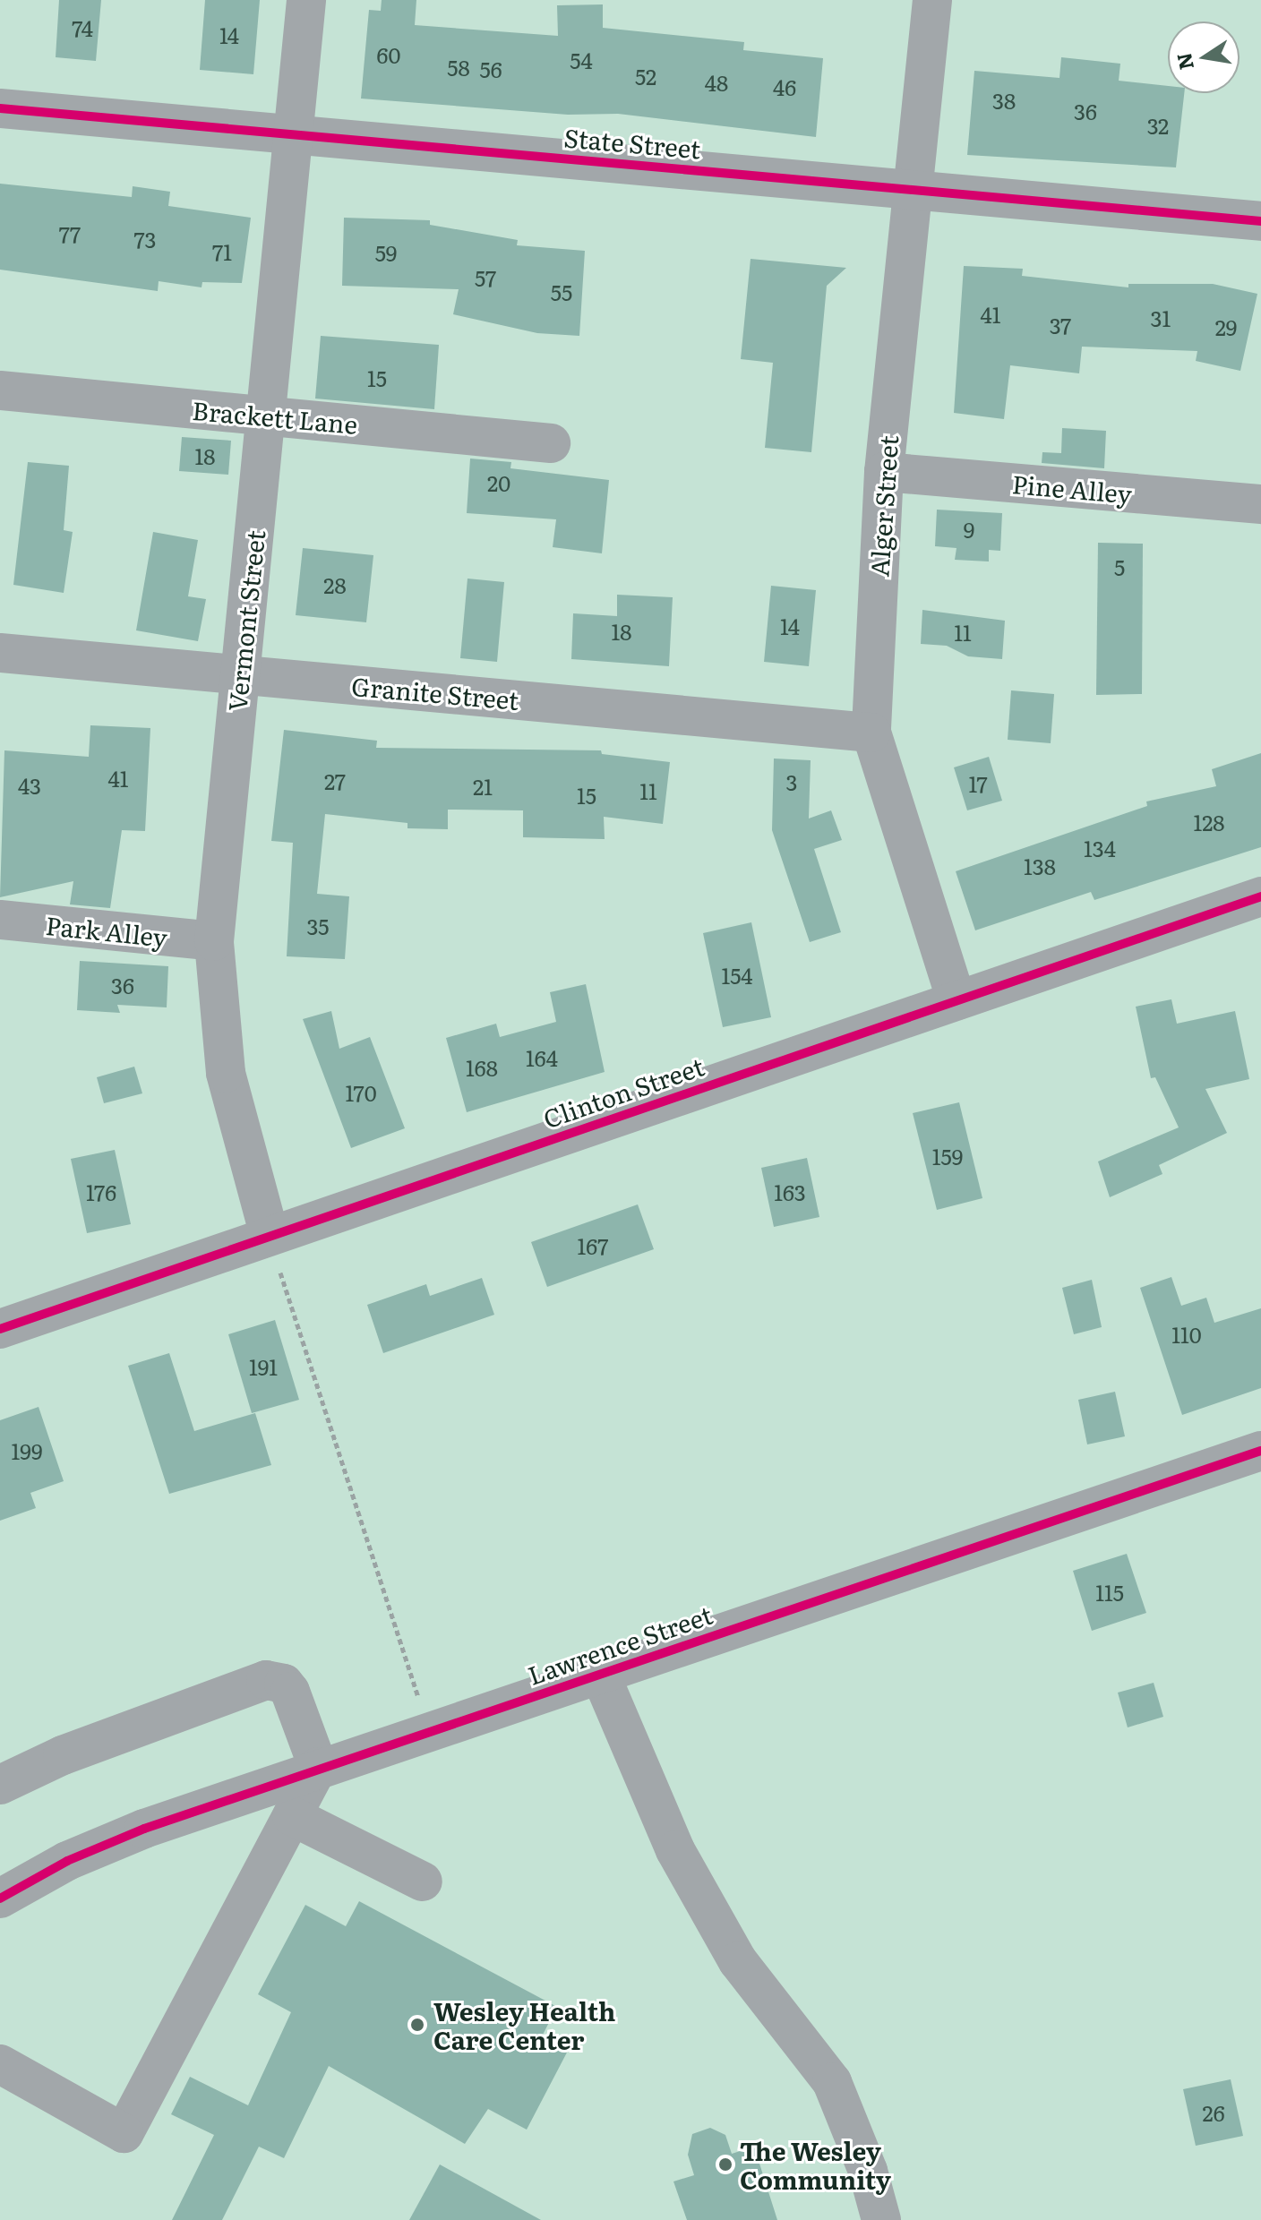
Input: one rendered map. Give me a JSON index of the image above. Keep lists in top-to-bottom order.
{
  "streets": {
    "street": [
      "State Street",
      "Brackett Lane",
      "Pine Alley",
      "Alger Street",
      "Vermont Street",
      "Granite Street",
      "Park Alley",
      "Clinton Street",
      "Lawrence Street"
    ]
  },
  "crossings": [
    ["State Street", "Alger Street"],
    ["State Street", "Vermont Street"],
    ["Brackett Lane", "Vermont Street"],
    ["Pine Alley", "Alger Street"],
    ["Alger Street", "Granite Street"],
    ["Alger Street", "Clinton Street"],
    ["Vermont Street", "Granite Street"],
    ["Vermont Street", "Park Alley"],
    ["Vermont Street", "Clinton Street"]
  ],
  "places": ["Wesley Health Care Center", "The Wesley Community"],
  "house_numbers": [
    "74",
    "14",
    "60",
    "54",
    "58",
    "56",
    "52",
    "48",
    "46",
    "38",
    "36",
    "32",
    "77",
    "73",
    "71",
    "59",
    "57",
    "55",
    "41",
    "31",
    "37",
    "29",
    "15",
    "18",
    "20",
    "9",
    "5",
    "28",
    "14",
    "18",
    "11",
    "41",
    "27",
    "3",
    "17",
    "43",
    "21",
    "11",
    "15",
    "128",
    "134",
    "138",
    "35",
    "154",
    "36",
    "164",
    "168",
    "170",
    "159",
    "176",
    "163",
    "167",
    "110",
    "191",
    "199",
    "115",
    "26"
  ],
  "north": "left"
}
